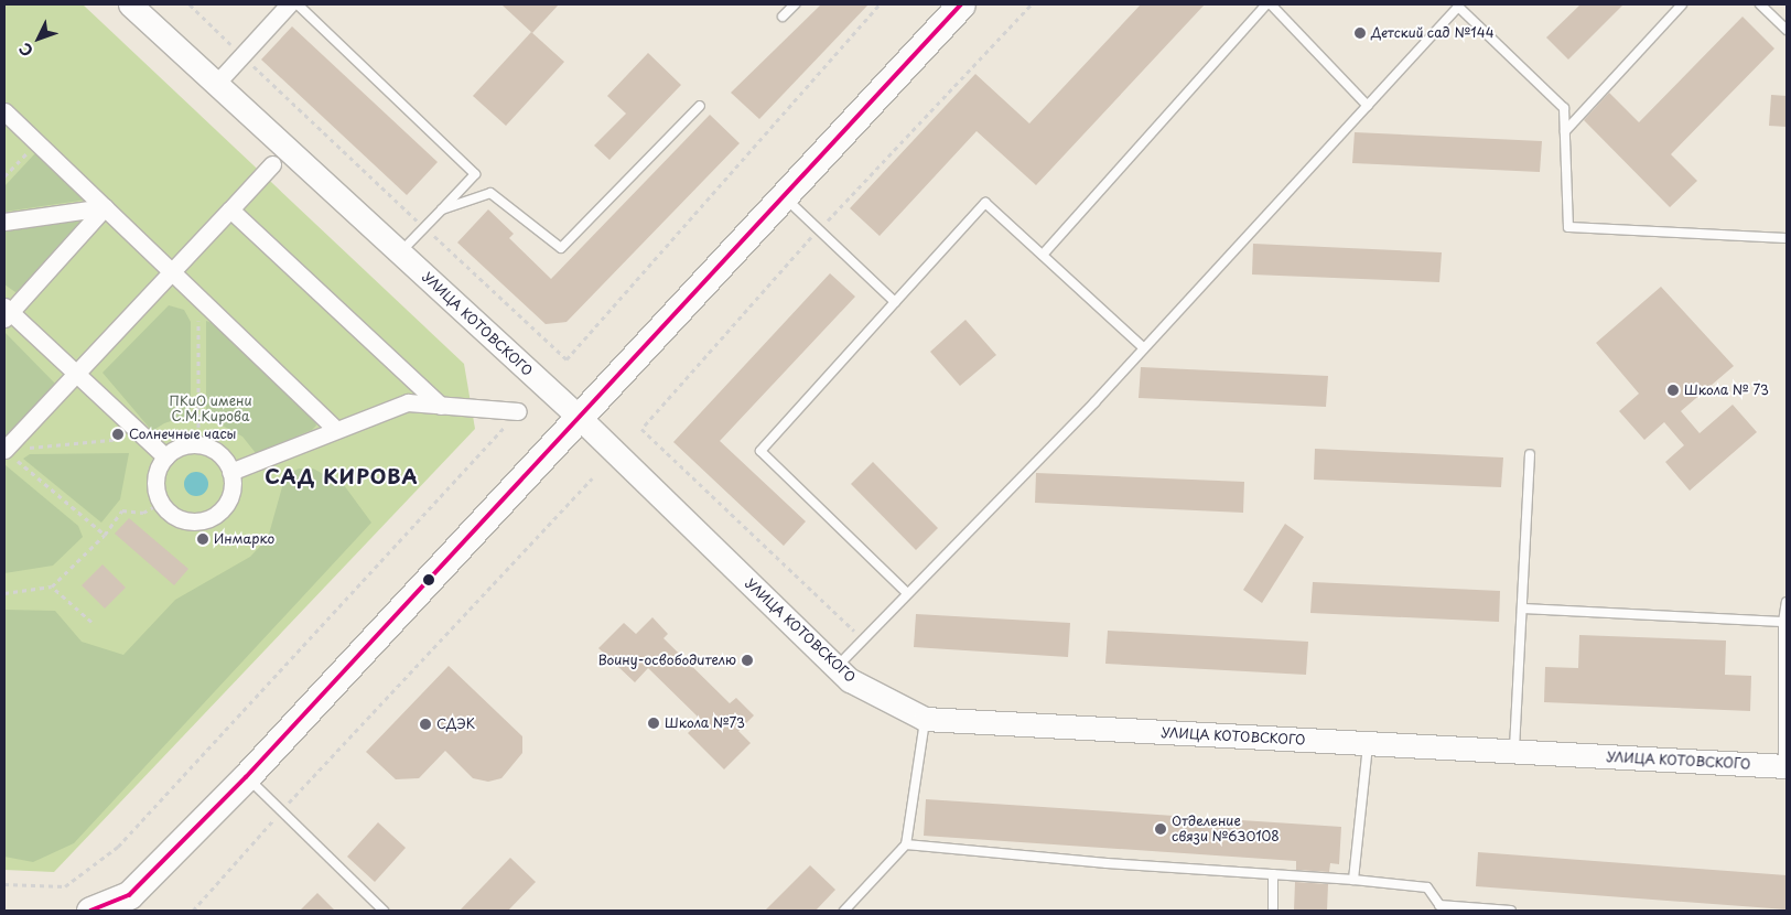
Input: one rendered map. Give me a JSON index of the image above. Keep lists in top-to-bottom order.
{
  "streets": {
    "street": ["УЛИЦА КОТОВСКОГО"]
  },
  "districts": ["САД КИРОВА"],
  "parks": ["ПКиО имени С.М.Кирова"],
  "places": [
    "Детский сад №144",
    "Школа № 73",
    "Солнечные часы",
    "Инмарко",
    "Воину-освободителю",
    "Школа №73",
    "СДЭК",
    "Отделение связи №630108"
  ],
  "north": "bottom left"
}
